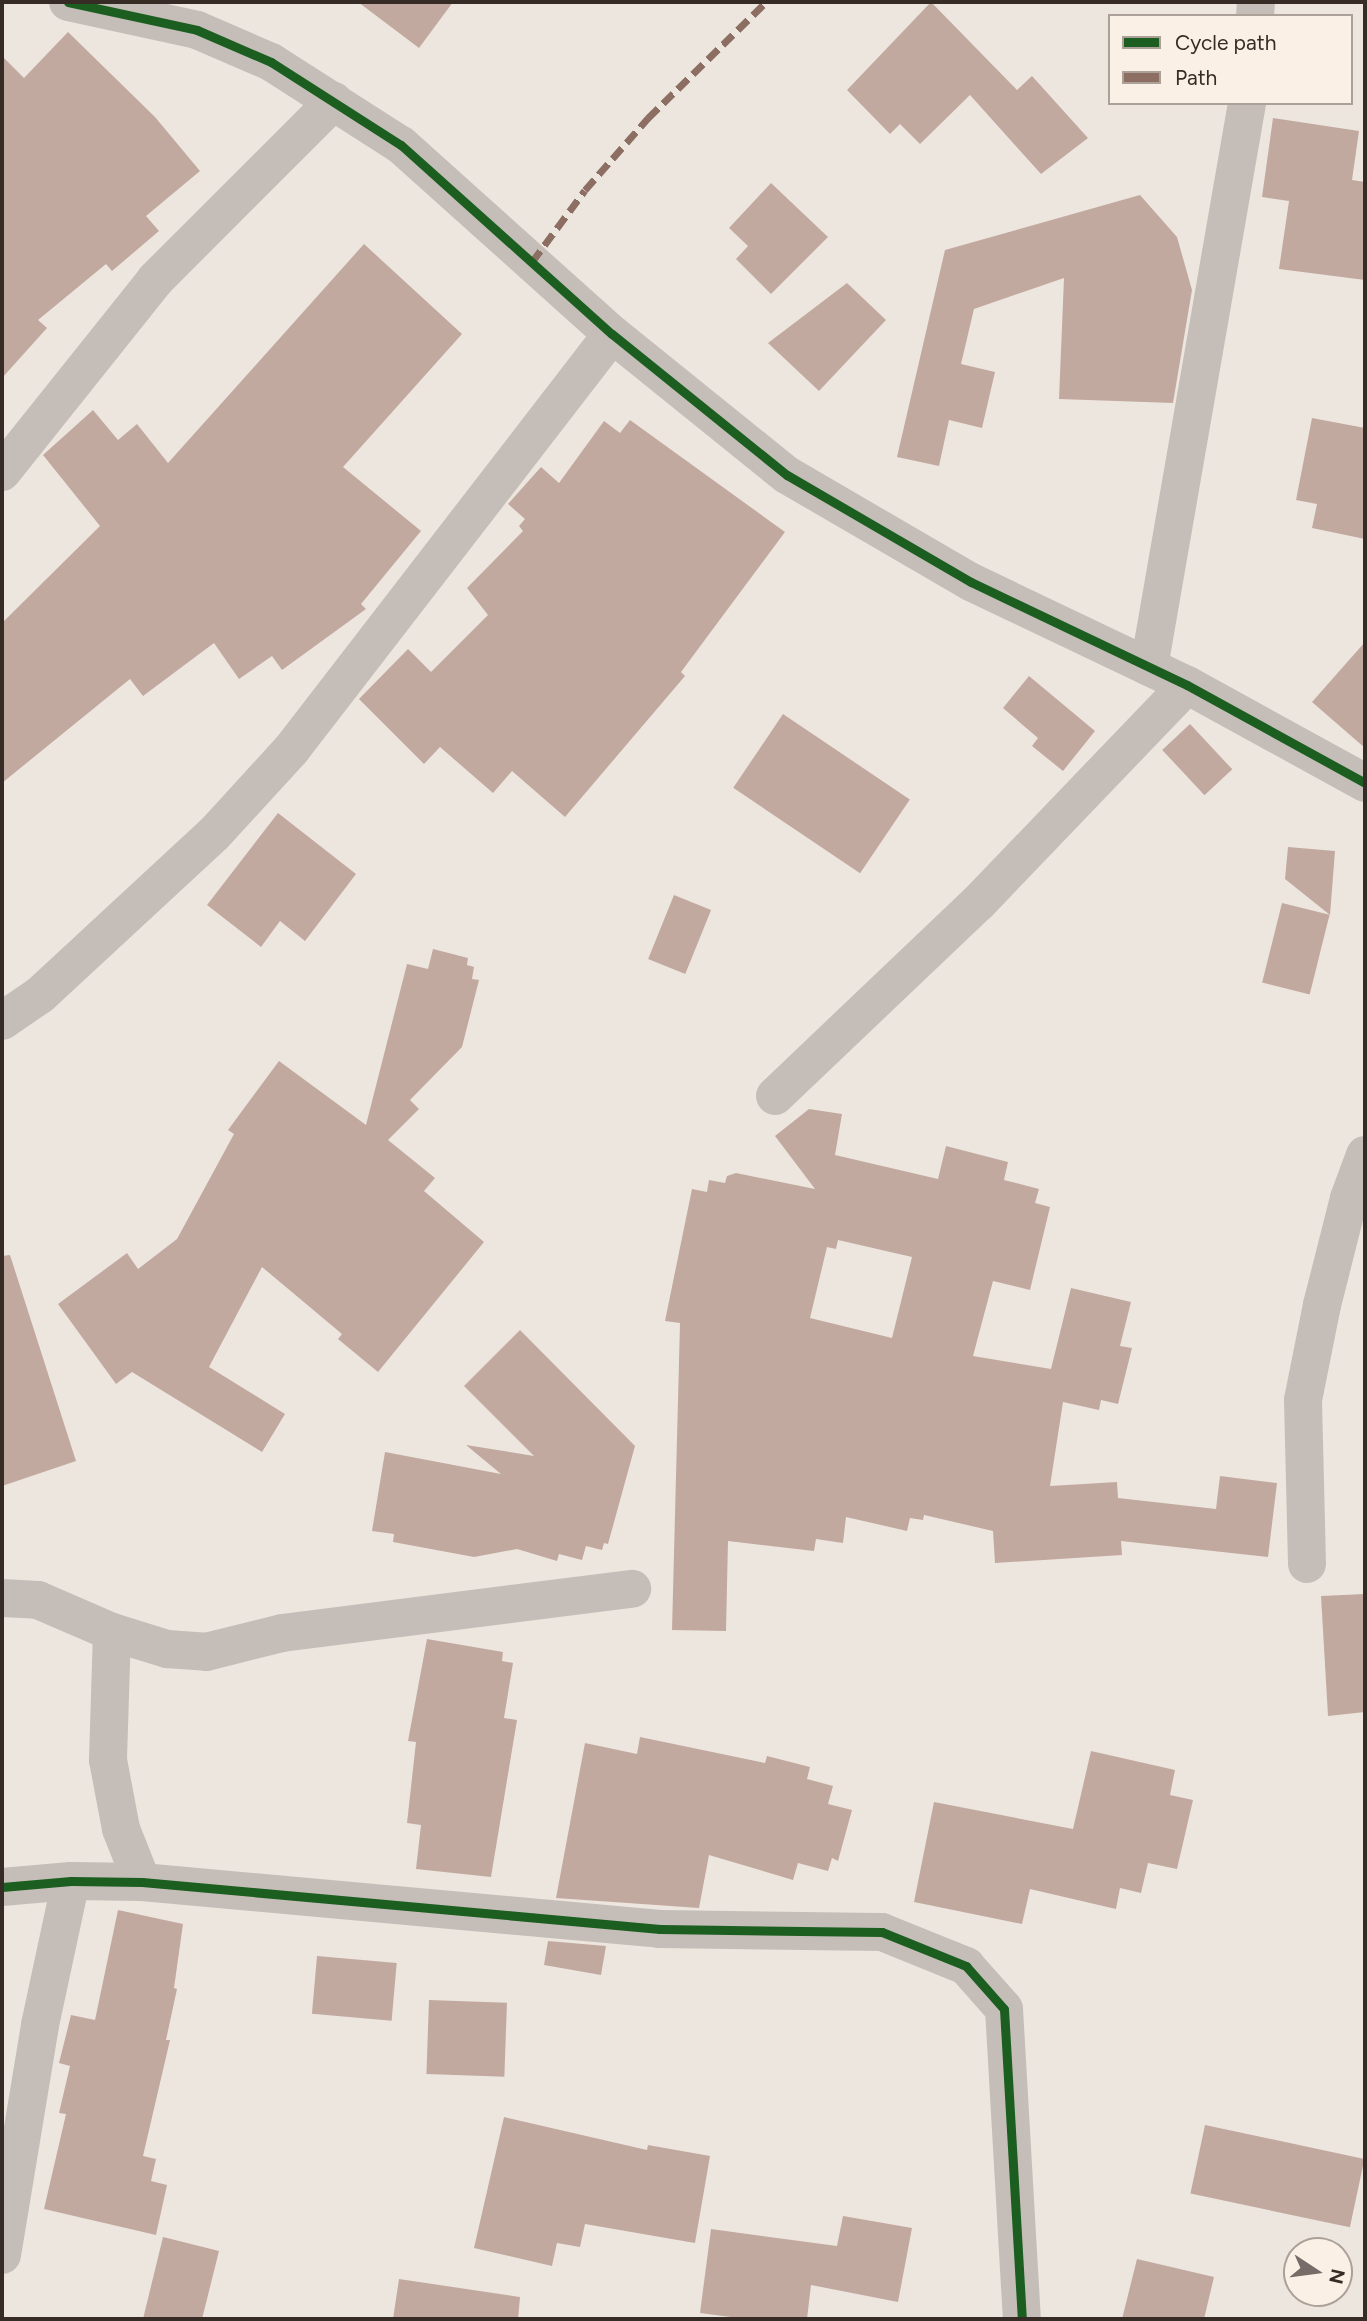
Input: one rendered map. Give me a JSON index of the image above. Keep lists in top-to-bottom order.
{
  "legend": ["Cycle path", "Path"],
  "north": "right"
}
